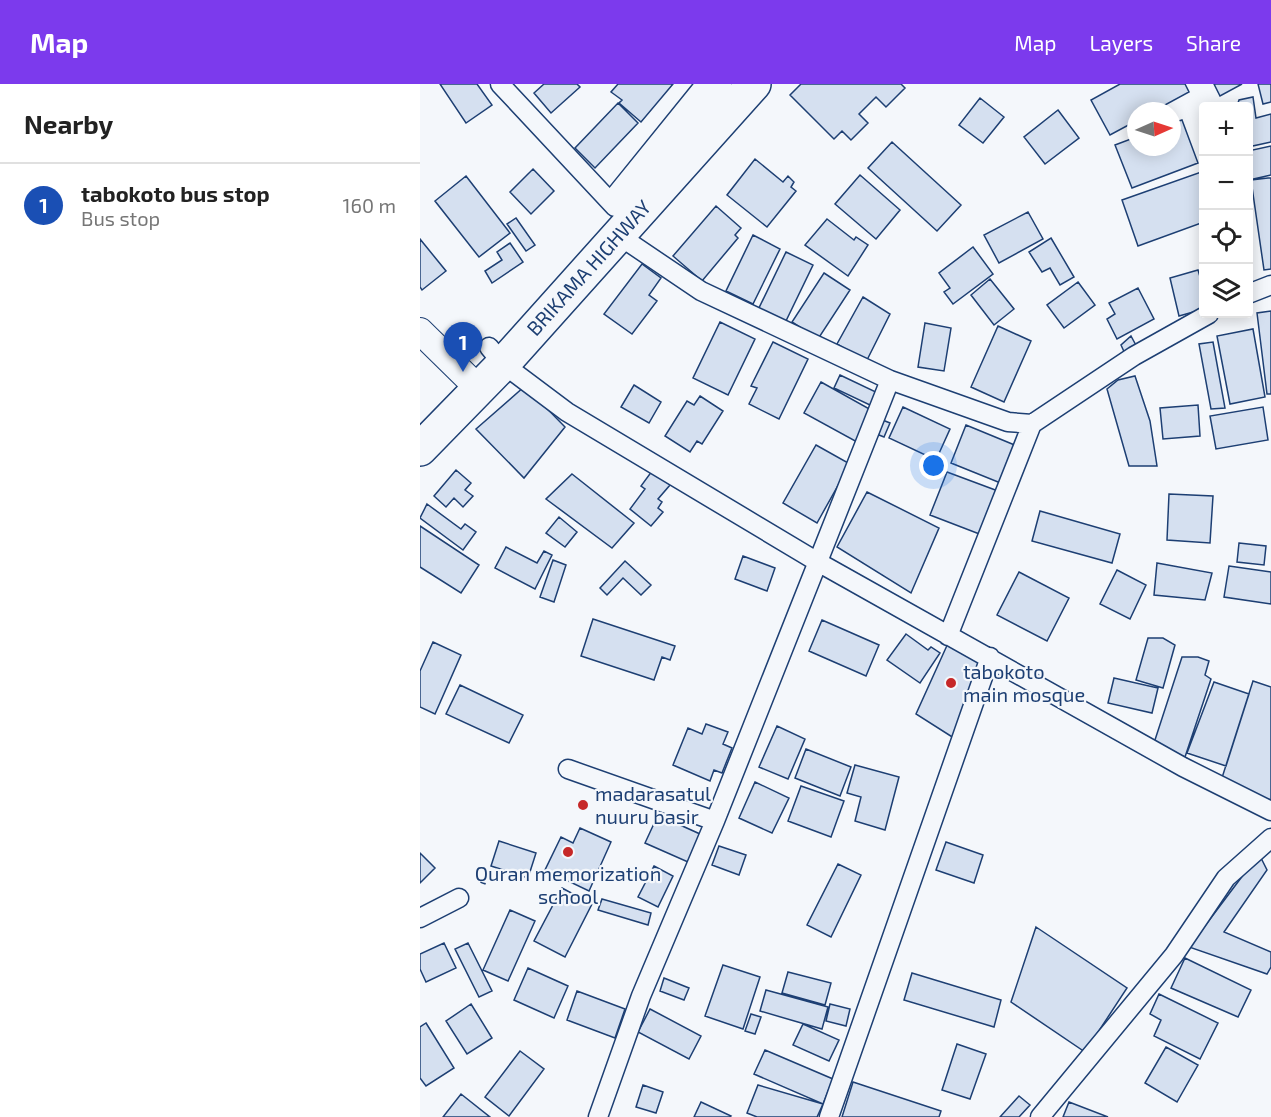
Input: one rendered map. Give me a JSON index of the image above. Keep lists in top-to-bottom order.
{
  "streets": {
    "highway": ["BRIKAMA HIGHWAY"]
  },
  "places": ["tabokoto main mosque", "madarasatul nuuru basir", "Quran memorization school"],
  "north": "right",
  "page": {
    "header": "Map",
    "nav": ["Map", "Layers", "Share"],
    "heading": "Nearby",
    "map_buttons": ["+", "−"],
    "list": [
      {
        "mark": "1",
        "name": "tabokoto bus stop",
        "note": "Bus stop",
        "value": "160 m"
      }
    ],
    "pins": "1"
  }
}
